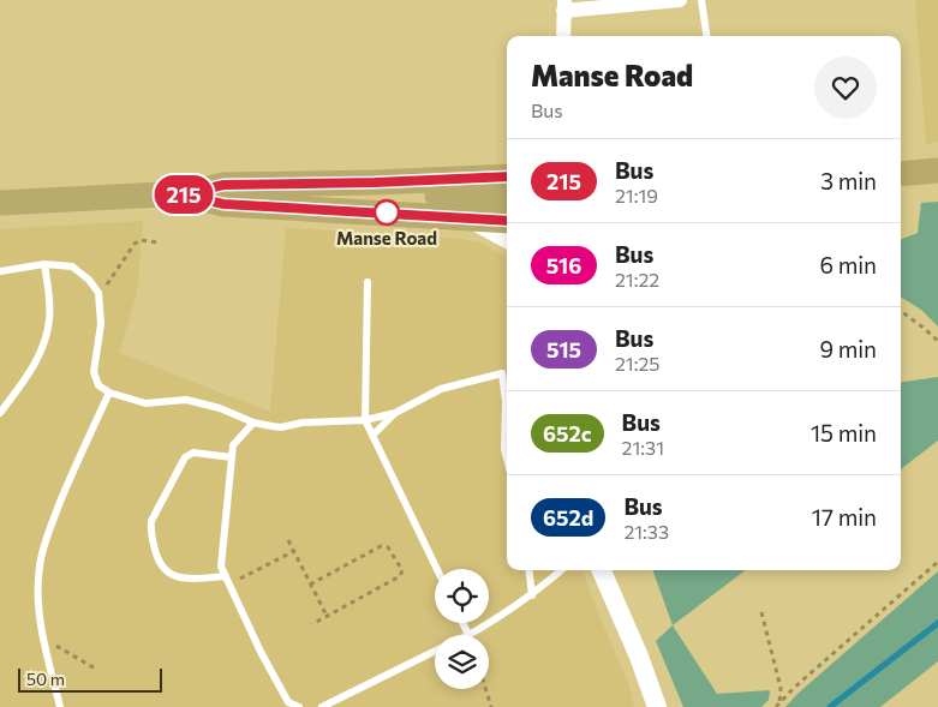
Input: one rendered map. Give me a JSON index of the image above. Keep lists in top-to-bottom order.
{
  "places": ["Manse Road"],
  "lines": ["bus line 215"],
  "scale_bar": "50 m",
  "page": {
    "on_map": "215",
    "heading": ["Manse Road", "Bus"],
    "list": [
      {
        "mark": "215",
        "name": "Bus",
        "note": "21:19",
        "value": "3 min"
      },
      {
        "mark": "516",
        "name": "Bus",
        "note": "21:22",
        "value": "6 min"
      },
      {
        "mark": "515",
        "name": "Bus",
        "note": "21:25",
        "value": "9 min"
      },
      {
        "mark": "652c",
        "name": "Bus",
        "note": "21:31",
        "value": "15 min"
      },
      {
        "mark": "652d",
        "name": "Bus",
        "note": "21:33",
        "value": "17 min"
      }
    ],
    "scale": "50 m"
  }
}
